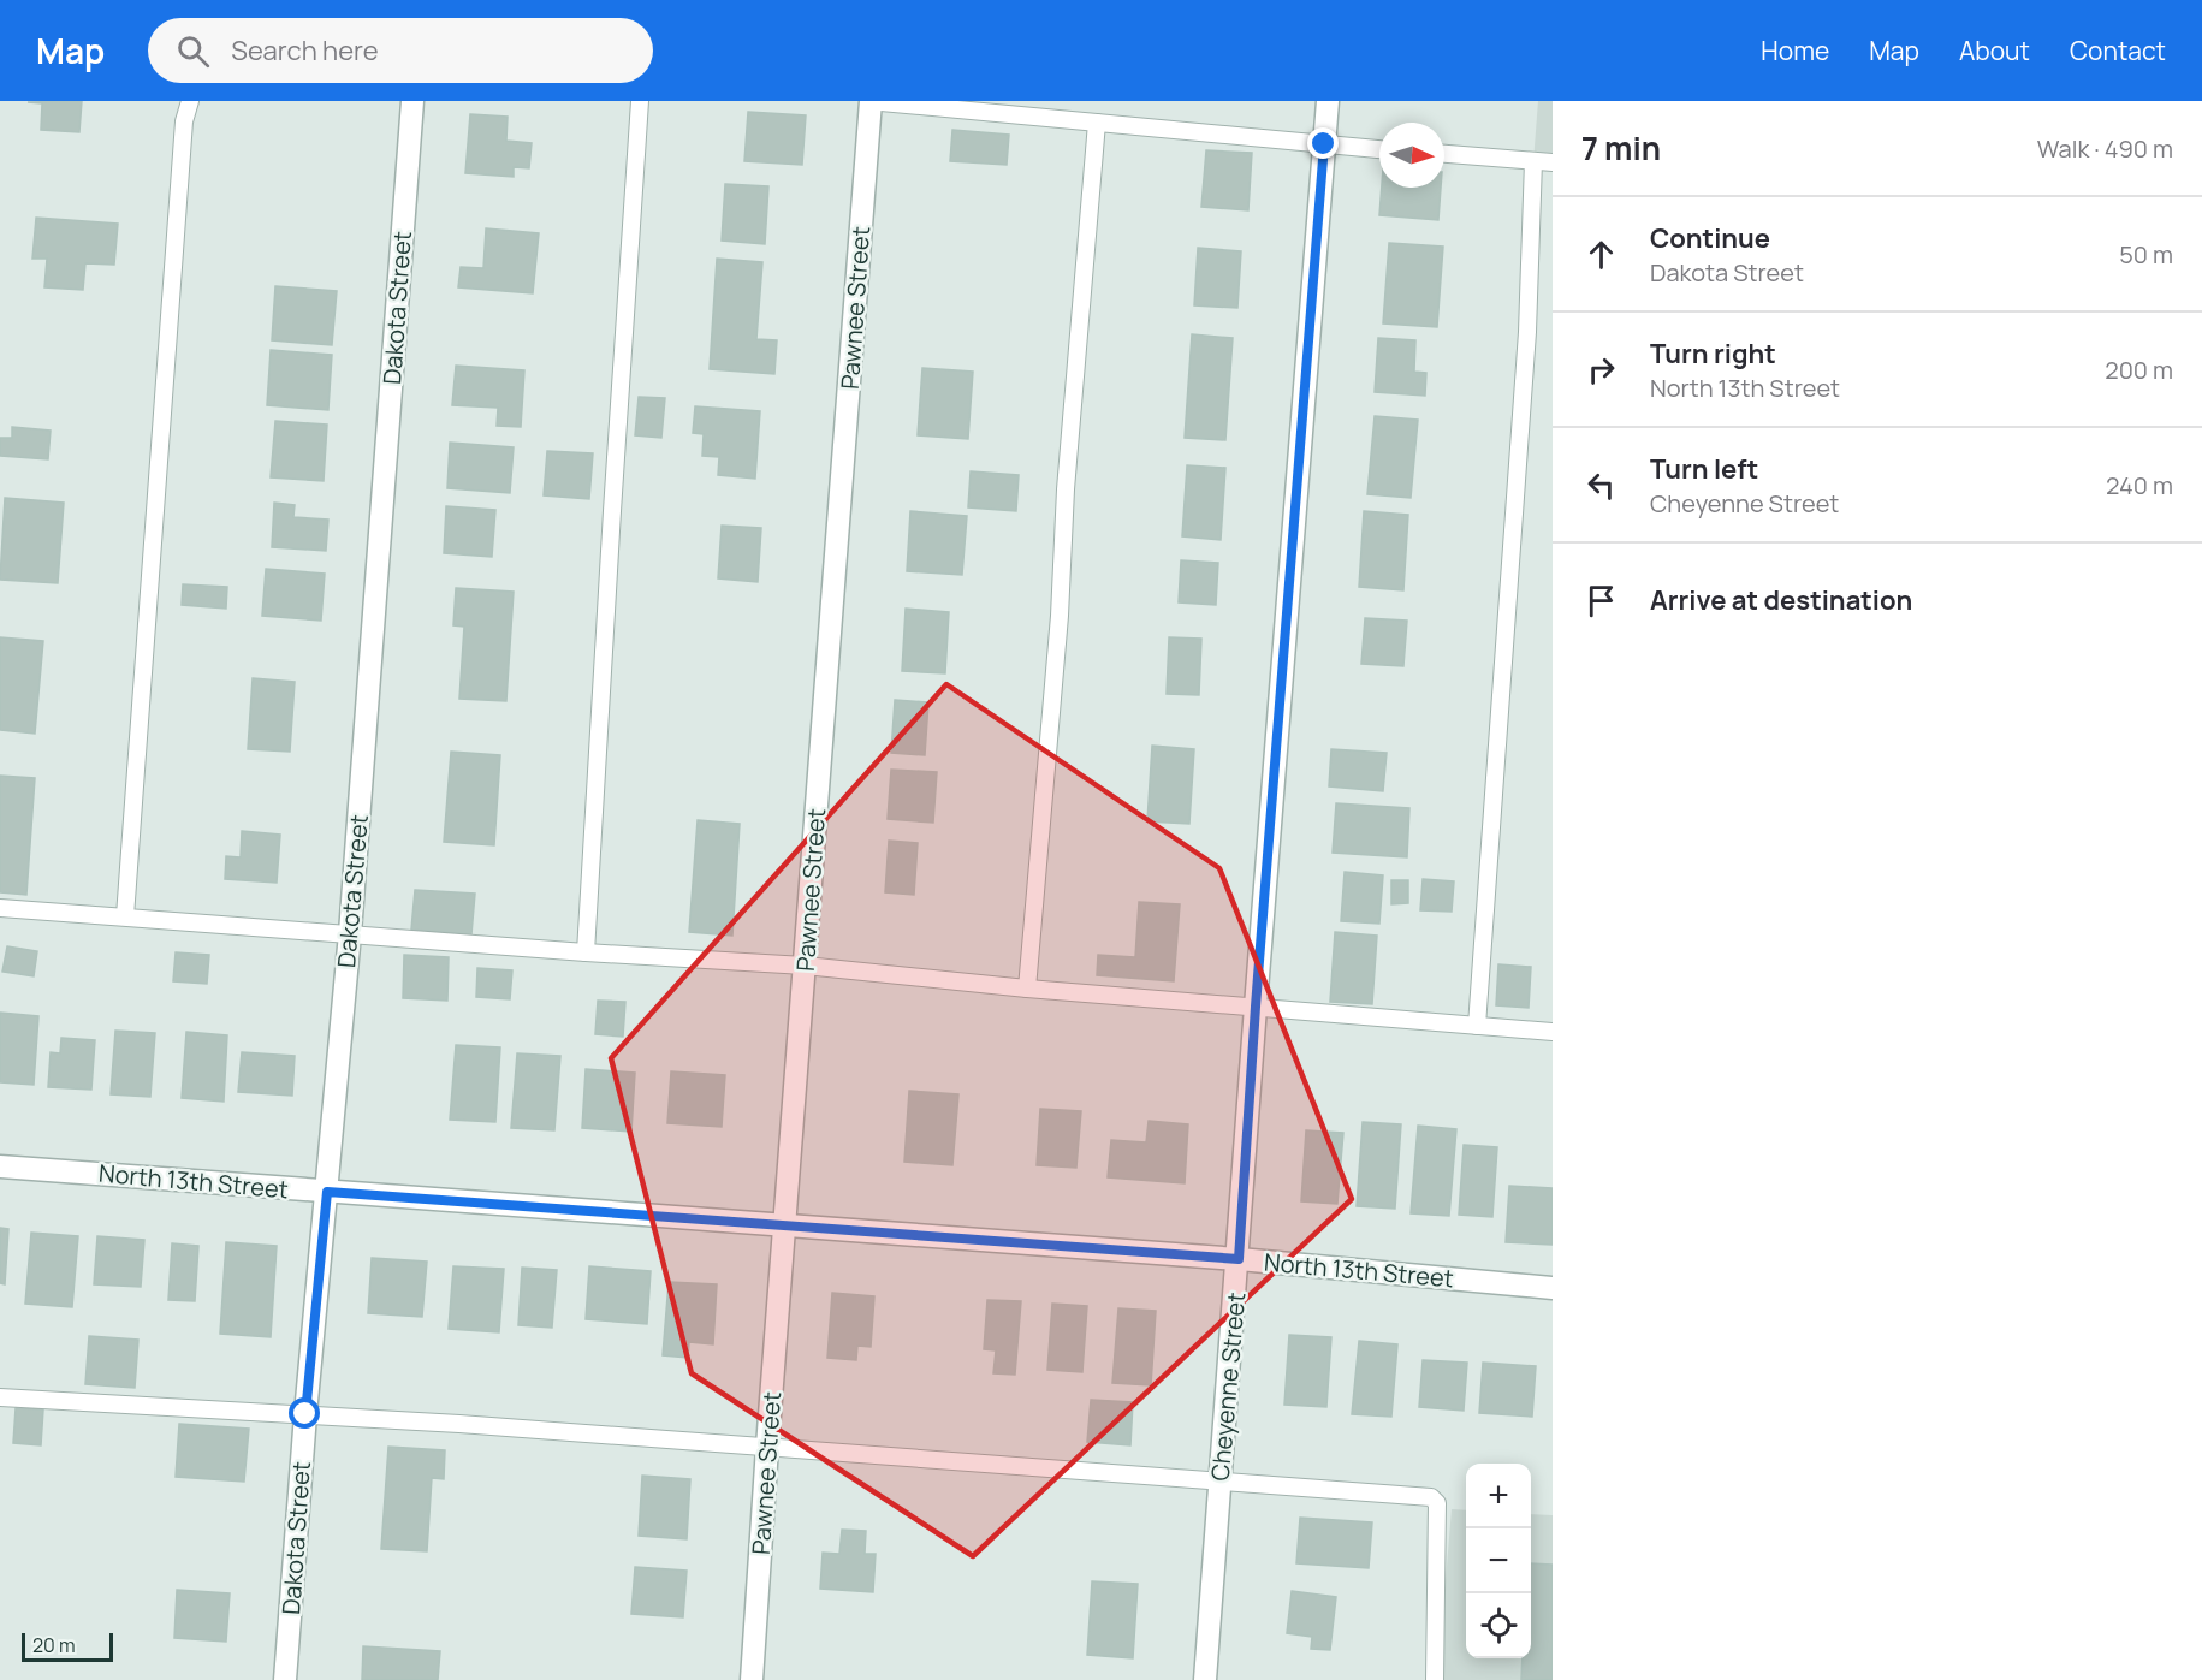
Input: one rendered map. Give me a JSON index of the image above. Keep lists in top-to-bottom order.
{
  "streets": {
    "street": [
      "Dakota Street",
      "Pawnee Street",
      "North 13th Street",
      "Cheyenne Street"
    ]
  },
  "crossings": [
    ["Dakota Street", "North 13th Street"],
    ["Pawnee Street", "North 13th Street"],
    ["North 13th Street", "Cheyenne Street"]
  ],
  "scale_bar": "20 m",
  "north": "right",
  "page": {
    "header": "Map",
    "search": "Search here",
    "nav": [
      "Home",
      "Map",
      "About",
      "Contact"
    ],
    "heading": ["7 min", "Walk · 490 m"],
    "list": [
      ["Continue", "Dakota Street", "50 m"],
      ["Turn right", "North 13th Street", "200 m"],
      ["Turn left", "Cheyenne Street", "240 m"],
      "Arrive at destination"
    ],
    "map_buttons": ["+", "−"],
    "scale": "20 m"
  }
}
